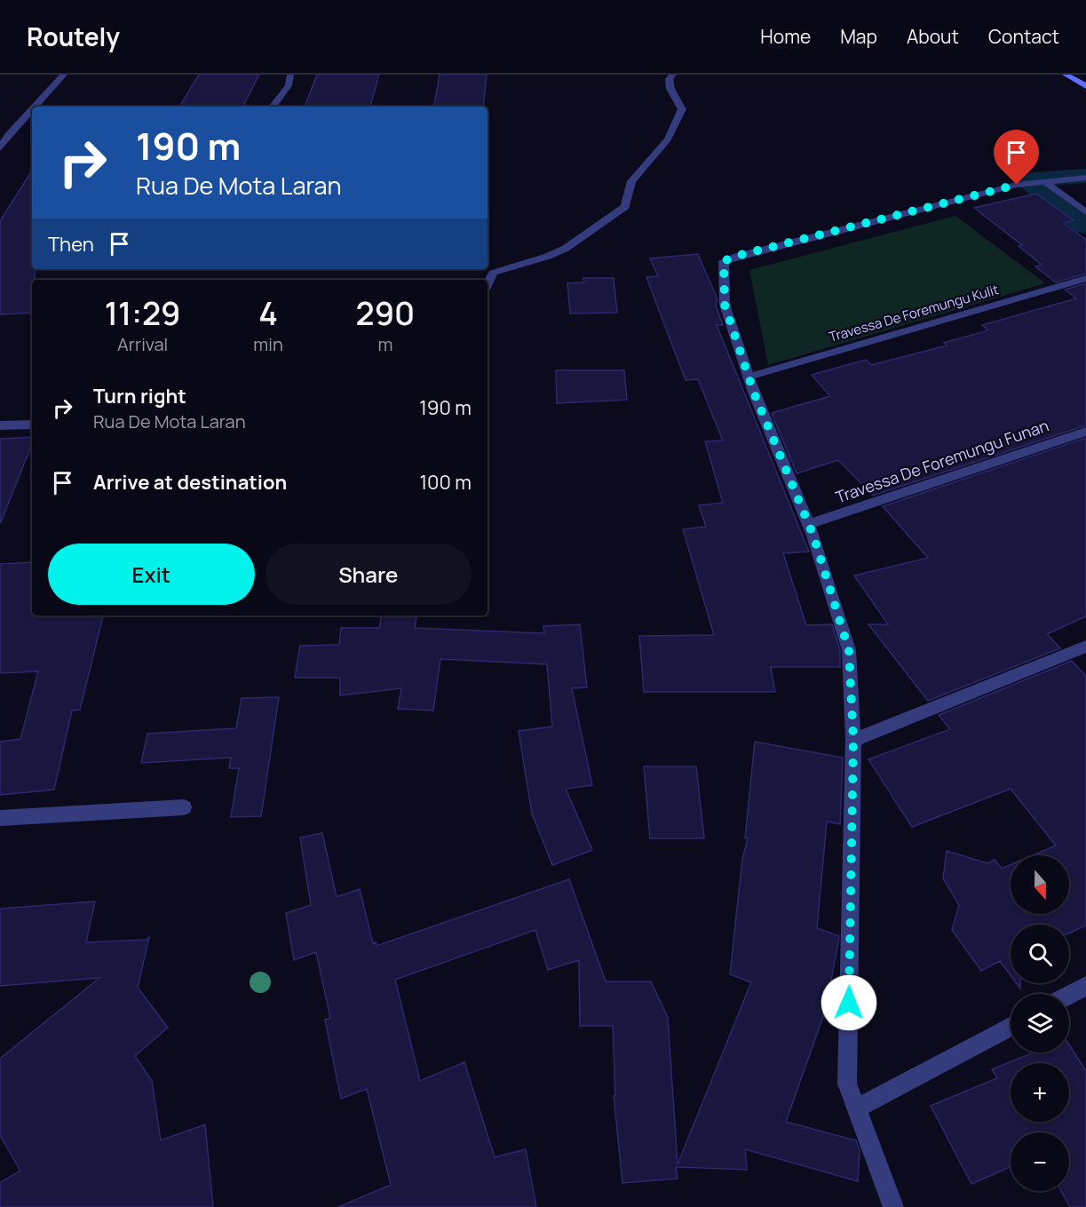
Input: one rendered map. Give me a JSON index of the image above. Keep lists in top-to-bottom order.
{
  "streets": {
    "street": ["Travessa De Foremungu Kulit", "Travessa De Foremungu Funan"]
  },
  "north": "bottom",
  "page": {
    "header": "Routely",
    "nav": [
      "Home",
      "Map",
      "About",
      "Contact"
    ],
    "turn": ["190 m", "Rua De Mota Laran"],
    "then": "Then",
    "eta": [
      "11:29",
      "Arrival",
      "4",
      "min",
      "290",
      "m"
    ],
    "list": [
      {
        "name": "Turn right",
        "note": "Rua De Mota Laran",
        "value": "190 m"
      },
      {
        "name": "Arrive at destination",
        "value": "100 m"
      }
    ],
    "buttons": ["Exit", "Share"],
    "map_buttons": ["+", "−"]
  }
}
